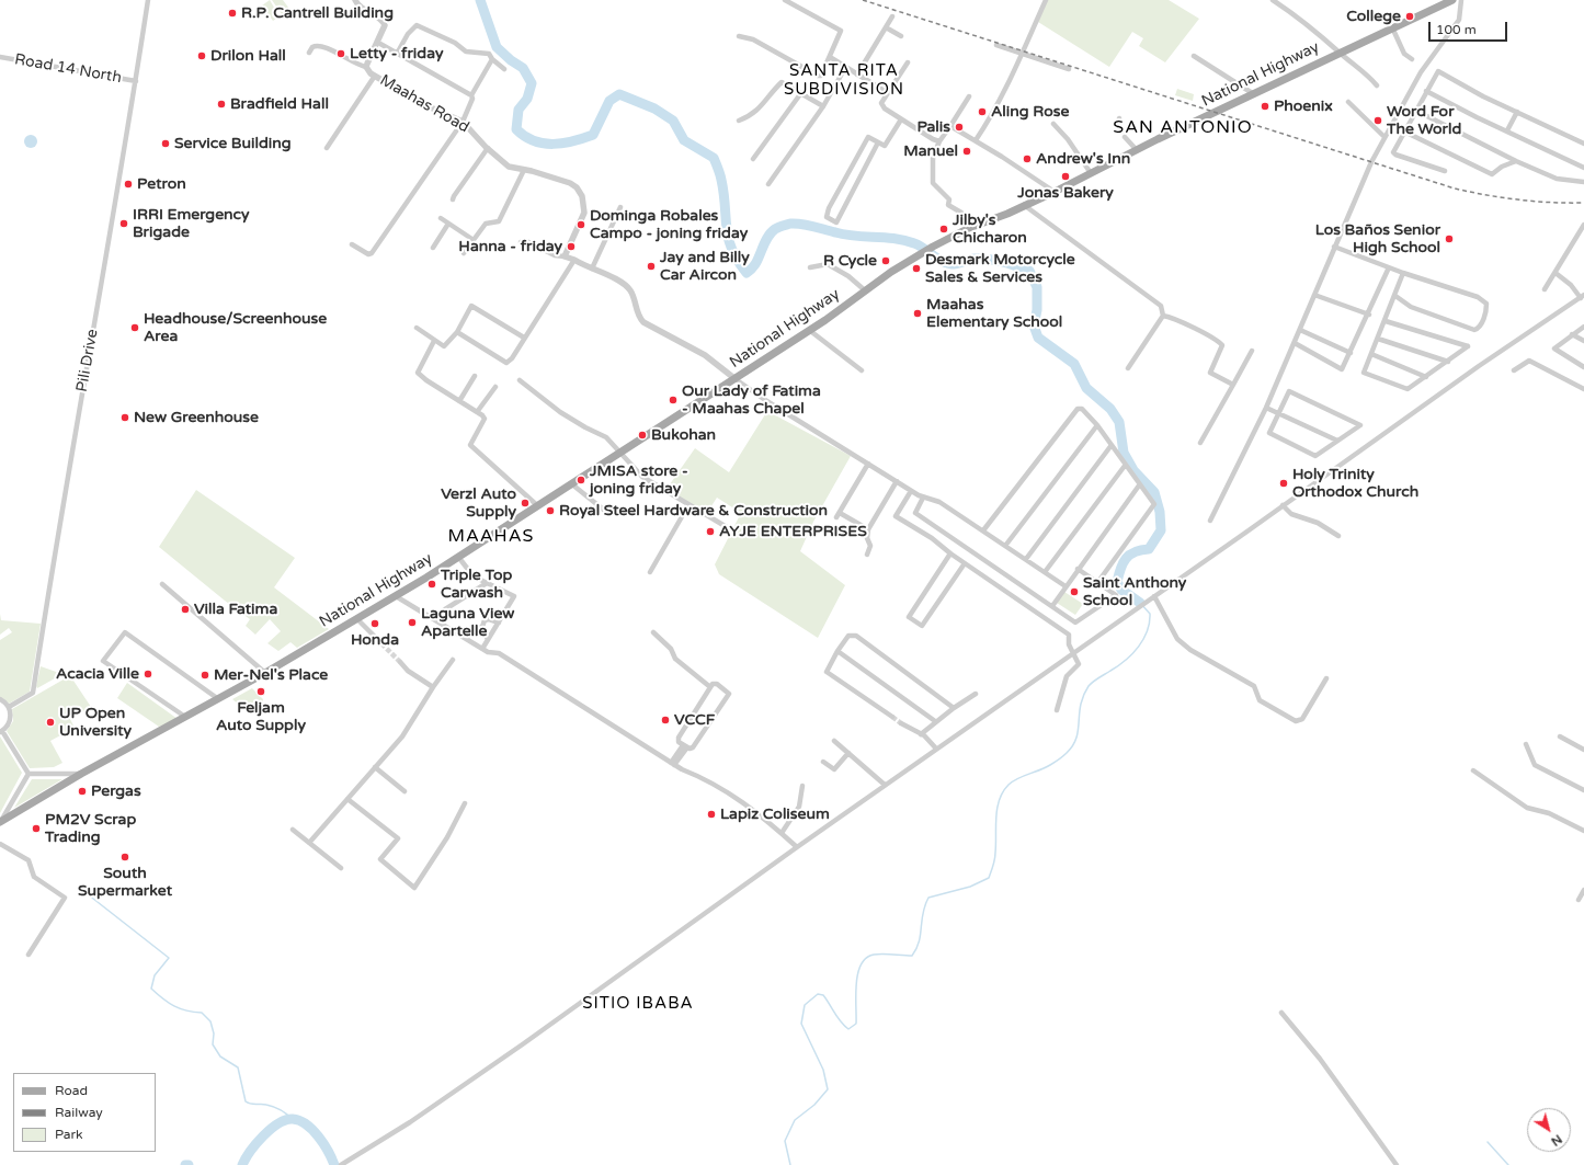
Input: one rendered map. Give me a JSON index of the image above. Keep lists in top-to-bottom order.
{
  "streets": {
    "main road": ["National Highway"],
    "street": ["Road 14 North", "Maahas Road", "Pili Drive"]
  },
  "crossings": [
    ["Road 14 North", "Pili Drive"]
  ],
  "districts": [
    "SANTA RITA SUBDIVISION",
    "SAN ANTONIO",
    "MAAHAS",
    "SITIO IBABA"
  ],
  "places": [
    "R.P. Cantrell Building",
    "College",
    "Letty - friday",
    "Drilon Hall",
    "Bradfield Hall",
    "Phoenix",
    "Aling Rose",
    "Word For The World",
    "Palis",
    "Service Building",
    "Manuel",
    "Andrew's Inn",
    "Jonas Bakery",
    "Petron",
    "IRRI Emergency Brigade",
    "Dominga Robales Campo - joning friday",
    "Jilby's Chicharon",
    "Los Baños Senior High School",
    "Hanna - friday",
    "R Cycle",
    "Jay and Billy Car Aircon",
    "Desmark Motorcycle Sales & Services",
    "Maahas Elementary School",
    "Headhouse/Screenhouse Area",
    "Our Lady of Fatima - Maahas Chapel",
    "New Greenhouse",
    "Bukohan",
    "JMISA store - joning friday",
    "Holy Trinity Orthodox Church",
    "Verzl Auto Supply",
    "Royal Steel Hardware & Construction",
    "AYJE ENTERPRISES",
    "Triple Top Carwash",
    "Saint Anthony School",
    "Villa Fatima",
    "Laguna View Apartelle",
    "Honda",
    "Acacia Ville",
    "Mer-Nel's Place",
    "Feljam Auto Supply",
    "VCCF",
    "UP Open University",
    "Pergas",
    "Lapiz Coliseum",
    "PM2V Scrap Trading",
    "South Supermarket"
  ],
  "legend": ["Road", "Railway", "Park"],
  "scale_bar": "100 m",
  "north": "bottom right"
}
